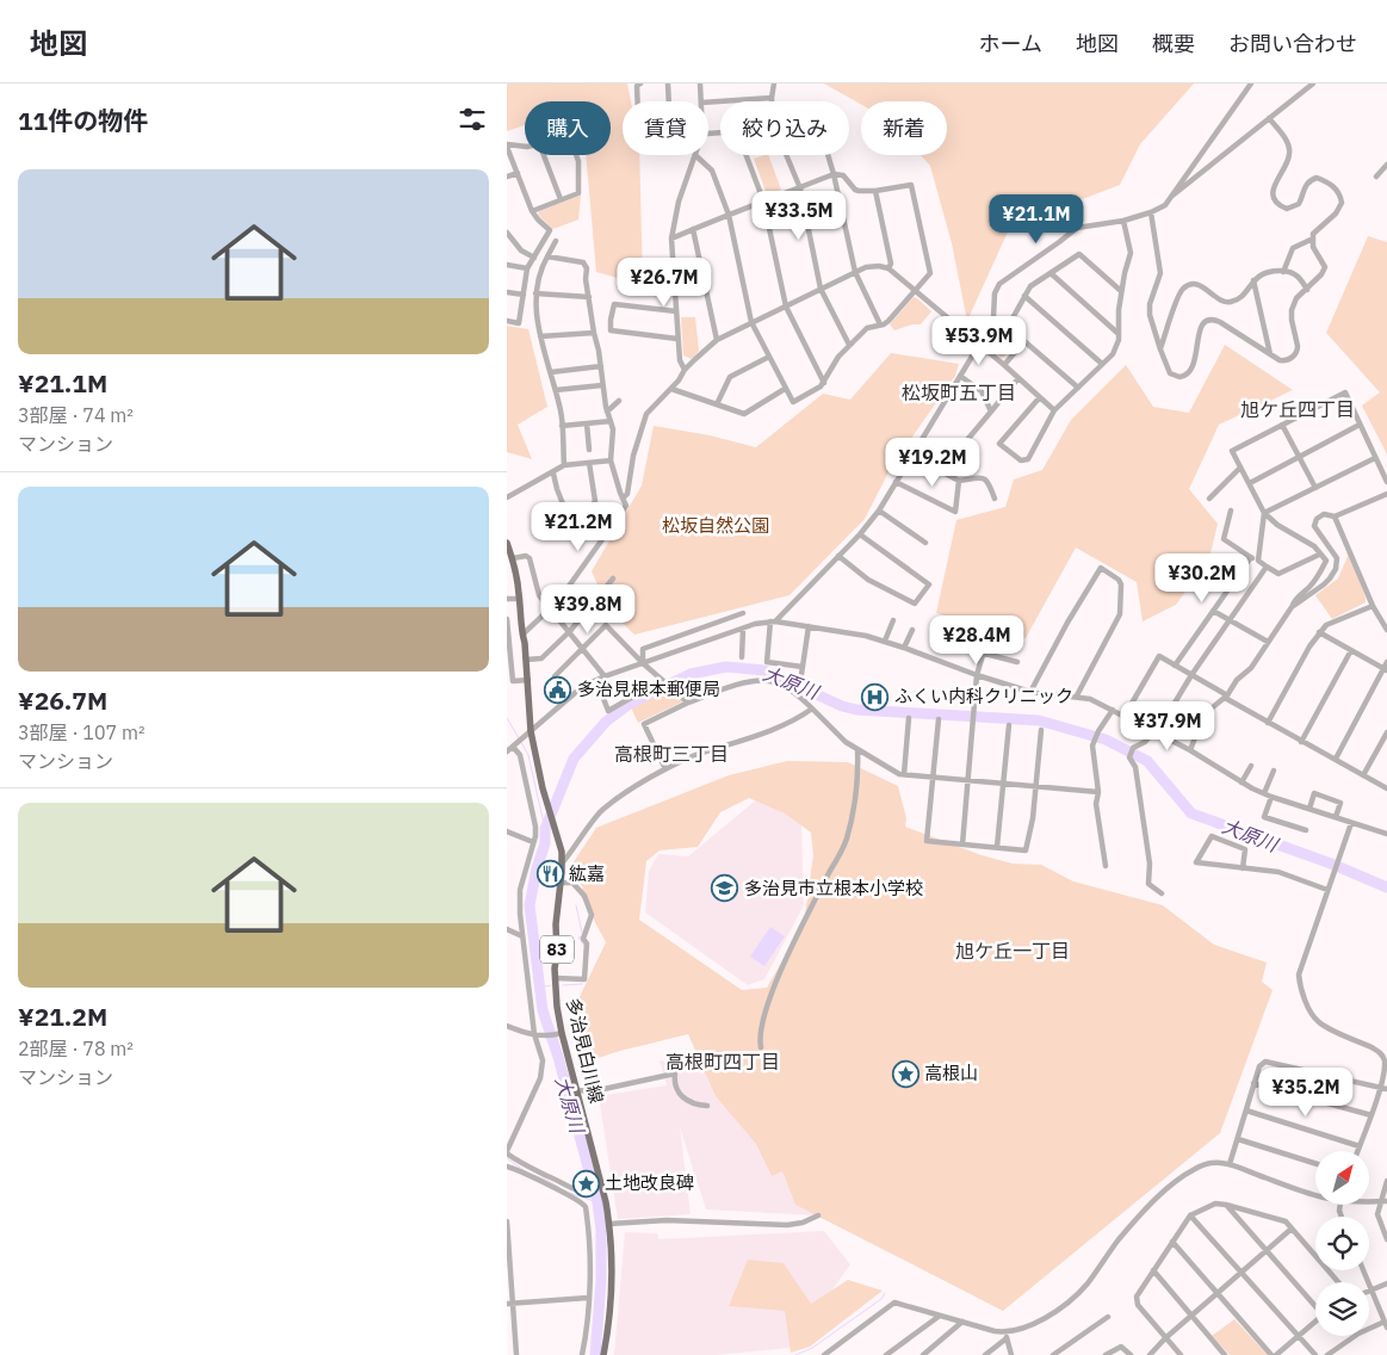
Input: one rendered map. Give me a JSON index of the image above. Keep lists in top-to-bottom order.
{
  "streets": {
    "main road": ["83", "多治見白川線"]
  },
  "districts": [
    "松坂町五丁目",
    "旭ケ丘四丁目",
    "高根町三丁目",
    "旭ケ丘一丁目",
    "高根町四丁目"
  ],
  "water": ["大原川"],
  "parks": ["松坂自然公園"],
  "places": {
    "public building": ["多治見根本郵便局"],
    "hospital": ["ふくい内科クリニック"],
    "restaurant": ["紘嘉"],
    "school or university": ["多治見市立根本小学校"],
    "place": ["高根山", "土地改良碑"]
  },
  "north": "top right",
  "page": {
    "header": "地図",
    "nav": [
      "ホーム",
      "地図",
      "概要",
      "お問い合わせ"
    ],
    "heading": "11件の物件",
    "chip": [
      "購入",
      "賃貸",
      "絞り込み",
      "新着"
    ],
    "list": [
      {
        "name": "¥21.1M",
        "note": "3部屋 · 74 m² · マンション"
      },
      {
        "name": "¥26.7M",
        "note": "3部屋 · 107 m² · マンション"
      },
      {
        "name": "¥21.2M",
        "note": "2部屋 · 78 m² · マンション"
      }
    ],
    "price": [
      "¥33.5M",
      "¥21.1M",
      "¥26.7M",
      "¥53.9M",
      "¥19.2M",
      "¥21.2M",
      "¥30.2M",
      "¥39.8M",
      "¥28.4M",
      "¥37.9M",
      "¥35.2M"
    ]
  }
}
